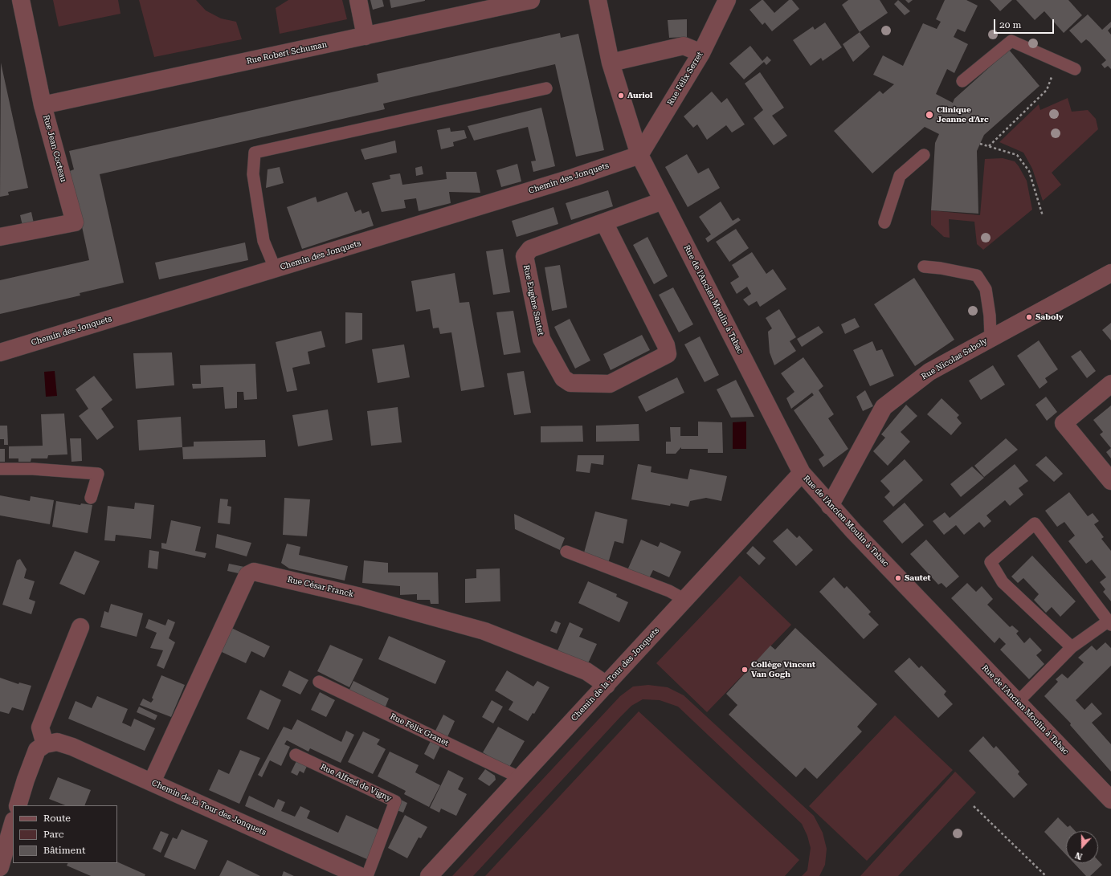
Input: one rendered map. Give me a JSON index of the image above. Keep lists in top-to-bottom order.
{
  "streets": {
    "street": [
      "Rue Robert Schuman",
      "Rue Félix Serret",
      "Rue Jean Cocteau",
      "Chemin des Jonquets",
      "Rue de l'Ancien Moulin à Tabac",
      "Rue Eugène Sautet",
      "Rue Nicolas Saboly",
      "Rue César Franck",
      "Chemin de la Tour des Jonquets"
    ],
    "lane": ["Rue Félix Granet", "Rue Alfred de Vigny"]
  },
  "crossings": [
    ["Rue Robert Schuman", "Rue Jean Cocteau"],
    ["Rue Félix Serret", "Chemin des Jonquets"],
    ["Rue Félix Serret", "Rue de l'Ancien Moulin à Tabac"],
    ["Chemin des Jonquets", "Rue de l'Ancien Moulin à Tabac"],
    ["Rue de l'Ancien Moulin à Tabac", "Rue Eugène Sautet"],
    ["Rue de l'Ancien Moulin à Tabac", "Rue Nicolas Saboly"],
    ["Rue de l'Ancien Moulin à Tabac", "Chemin de la Tour des Jonquets"],
    ["Rue César Franck", "Chemin de la Tour des Jonquets"],
    ["Chemin de la Tour des Jonquets", "Rue Félix Granet"]
  ],
  "places": [
    "Auriol",
    "Clinique Jeanne d'Arc",
    "Saboly",
    "Sautet",
    "Collège Vincent Van Gogh"
  ],
  "legend": ["Route", "Parc", "Bâtiment"],
  "scale_bar": "20 m",
  "north": "bottom"
}
